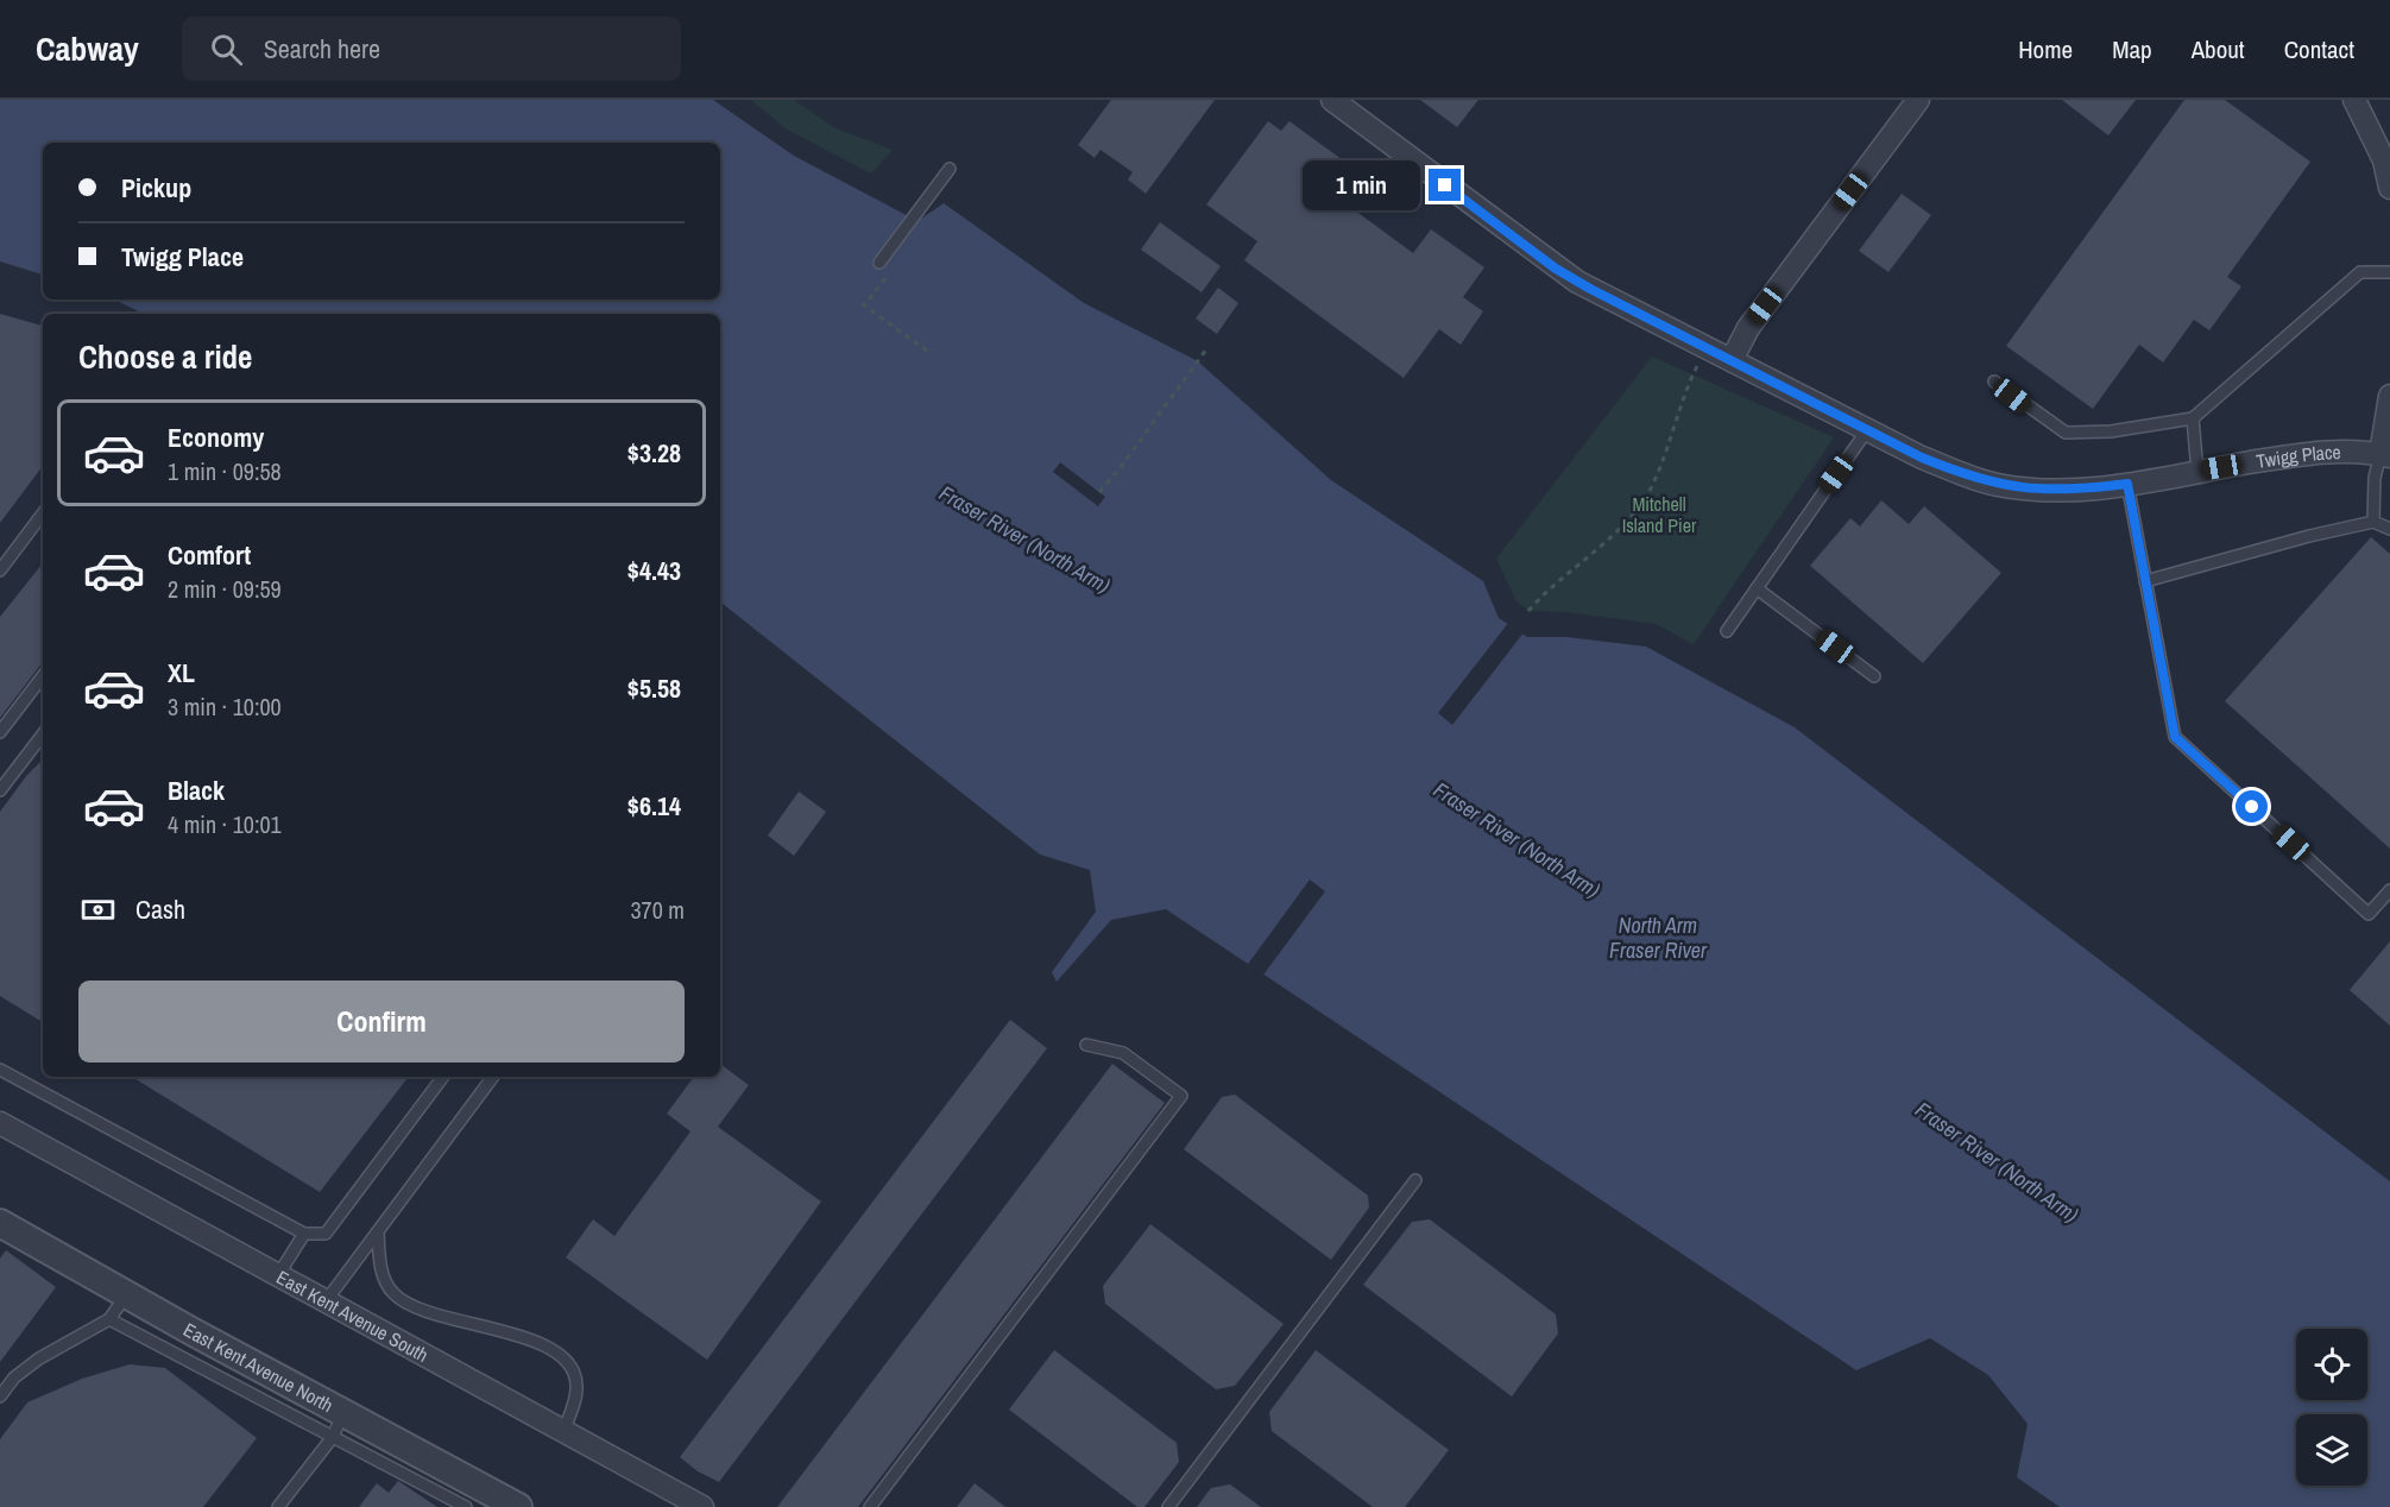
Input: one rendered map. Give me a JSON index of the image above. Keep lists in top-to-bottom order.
{
  "streets": {
    "street": ["Twigg Place", "East Kent Avenue South", "East Kent Avenue North"]
  },
  "water": ["Fraser River (North Arm)", "North Arm Fraser River"],
  "parks": ["Mitchell Island Pier"],
  "page": {
    "header": "Cabway",
    "search": "Search here",
    "nav": [
      "Home",
      "Map",
      "About",
      "Contact"
    ],
    "banner": ["Pickup", "Twigg Place"],
    "bubble": "1 min",
    "heading": "Choose a ride",
    "list": [
      {
        "name": "Economy",
        "note": "1 min · 09:58",
        "value": "$3.28"
      },
      {
        "name": "Comfort",
        "note": "2 min · 09:59",
        "value": "$4.43"
      },
      {
        "name": "XL",
        "note": "3 min · 10:00",
        "value": "$5.58"
      },
      {
        "name": "Black",
        "note": "4 min · 10:01",
        "value": "$6.14"
      }
    ],
    "pay": ["Cash", "370 m"],
    "buttons": "Confirm"
  }
}
